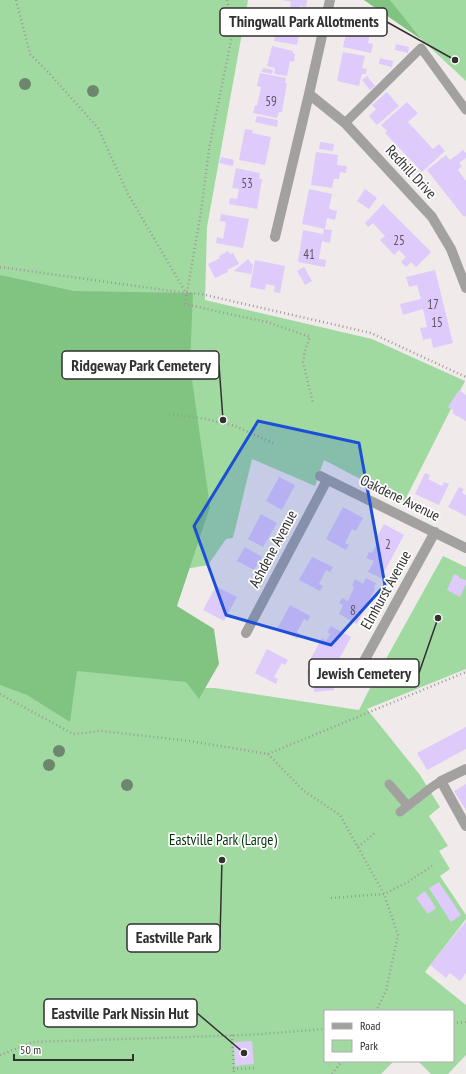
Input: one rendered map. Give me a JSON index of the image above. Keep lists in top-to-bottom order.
{
  "streets": {
    "street": [
      "Redhill Drive",
      "Oakdene Avenue",
      "Ashdene Avenue",
      "Elmhurst Avenue"
    ]
  },
  "crossings": [
    ["Oakdene Avenue", "Ashdene Avenue"],
    ["Oakdene Avenue", "Elmhurst Avenue"]
  ],
  "parks": ["Eastville Park (Large)"],
  "places": [
    "Thingwall Park Allotments",
    "Ridgeway Park Cemetery",
    "Jewish Cemetery",
    "Eastville Park",
    "Eastville Park Nissin Hut"
  ],
  "house_numbers": [
    "59",
    "53",
    "25",
    "41",
    "17",
    "15",
    "2",
    "8"
  ],
  "legend": ["Road", "Park"],
  "scale_bar": "50 m"
}
